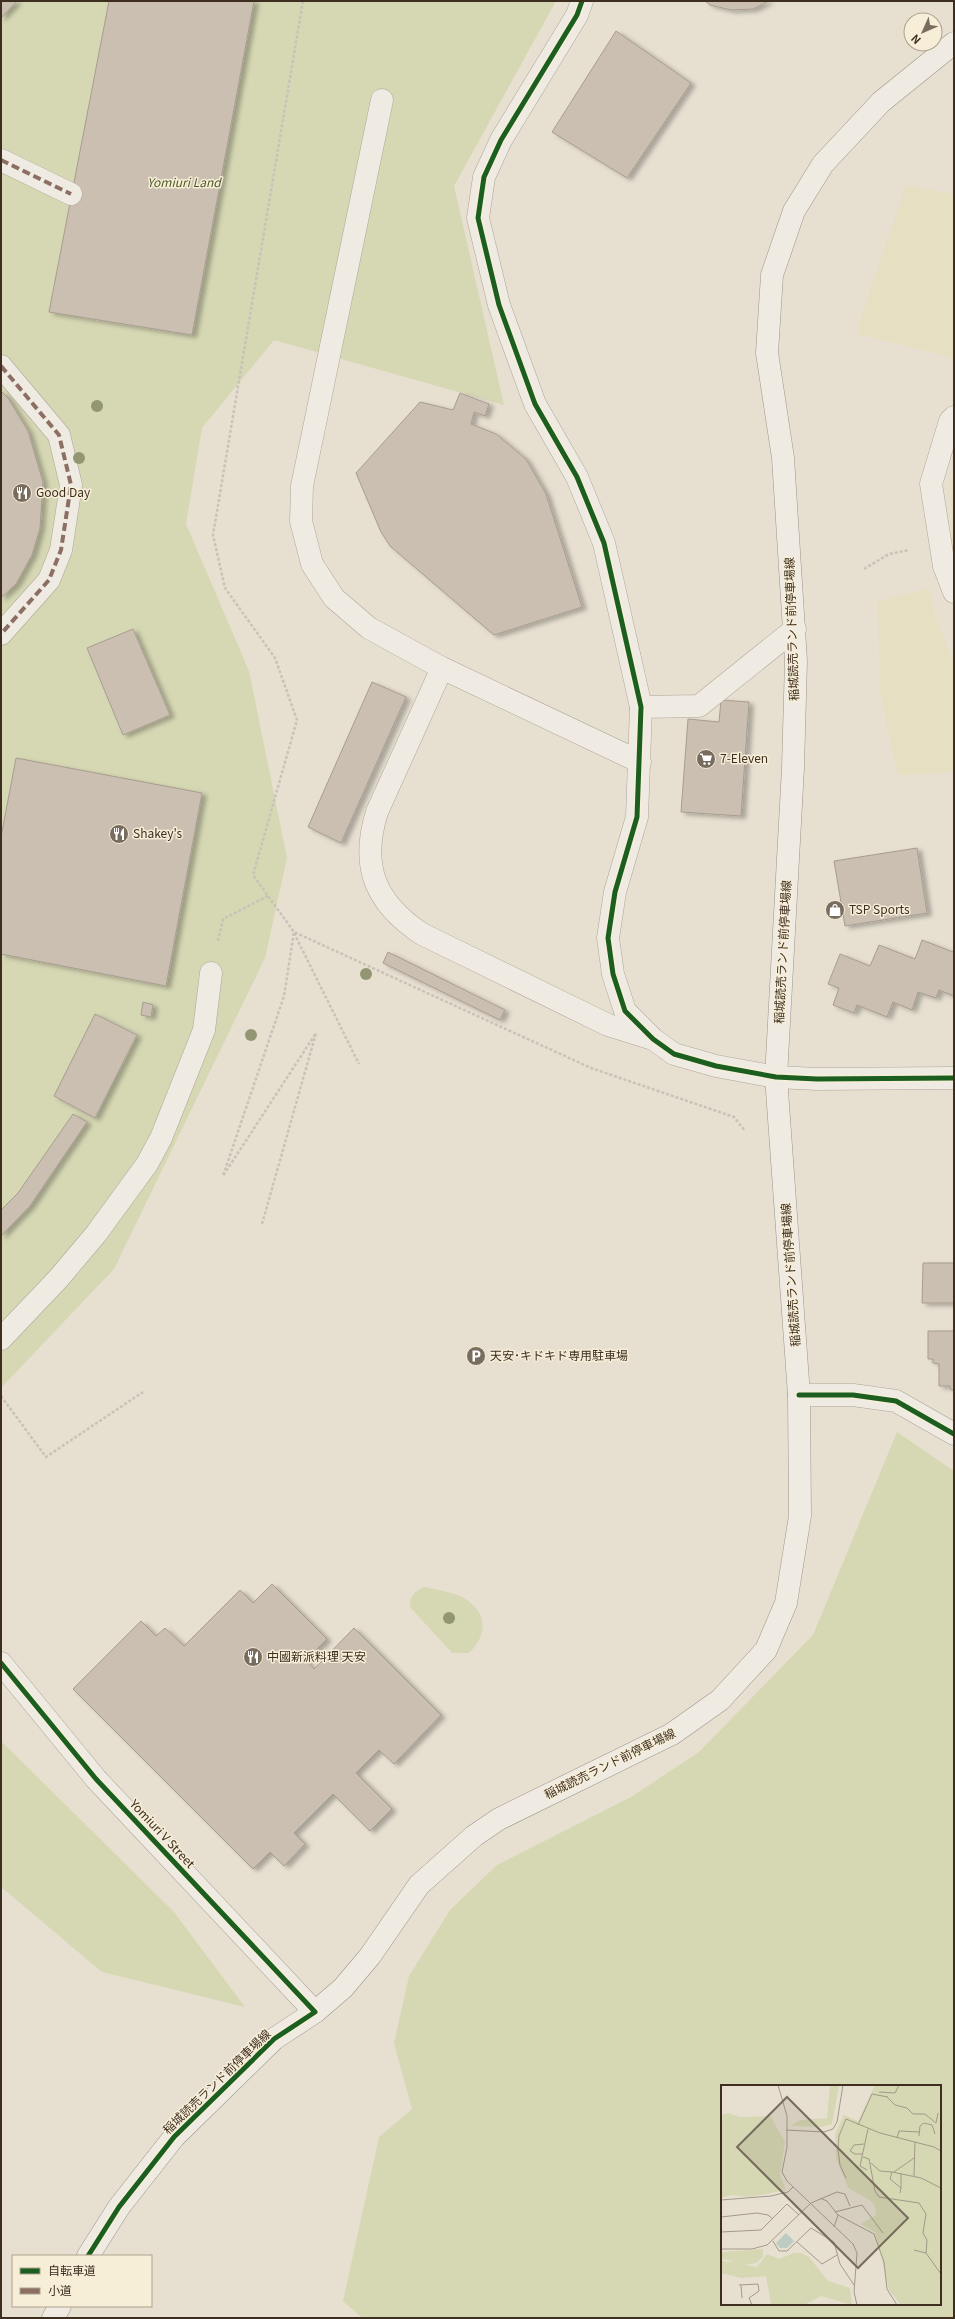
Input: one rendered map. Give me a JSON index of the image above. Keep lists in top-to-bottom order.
{
  "streets": {
    "main road": ["稲城読売ランド前停車場線", "Yomiuri V Street"]
  },
  "crossings": [
    ["稲城読売ランド前停車場線", "Yomiuri V Street"]
  ],
  "parks": ["Yomiuri Land"],
  "places": {
    "restaurant": ["Good Day", "Shakey's", "中國新派料理 天安"],
    "supermarket": ["7-Eleven"],
    "shop": ["TSP Sports"],
    "parking": ["天安･キドキド専用駐車場"]
  },
  "legend": ["自転車道", "小道"],
  "north": "bottom left"
}
